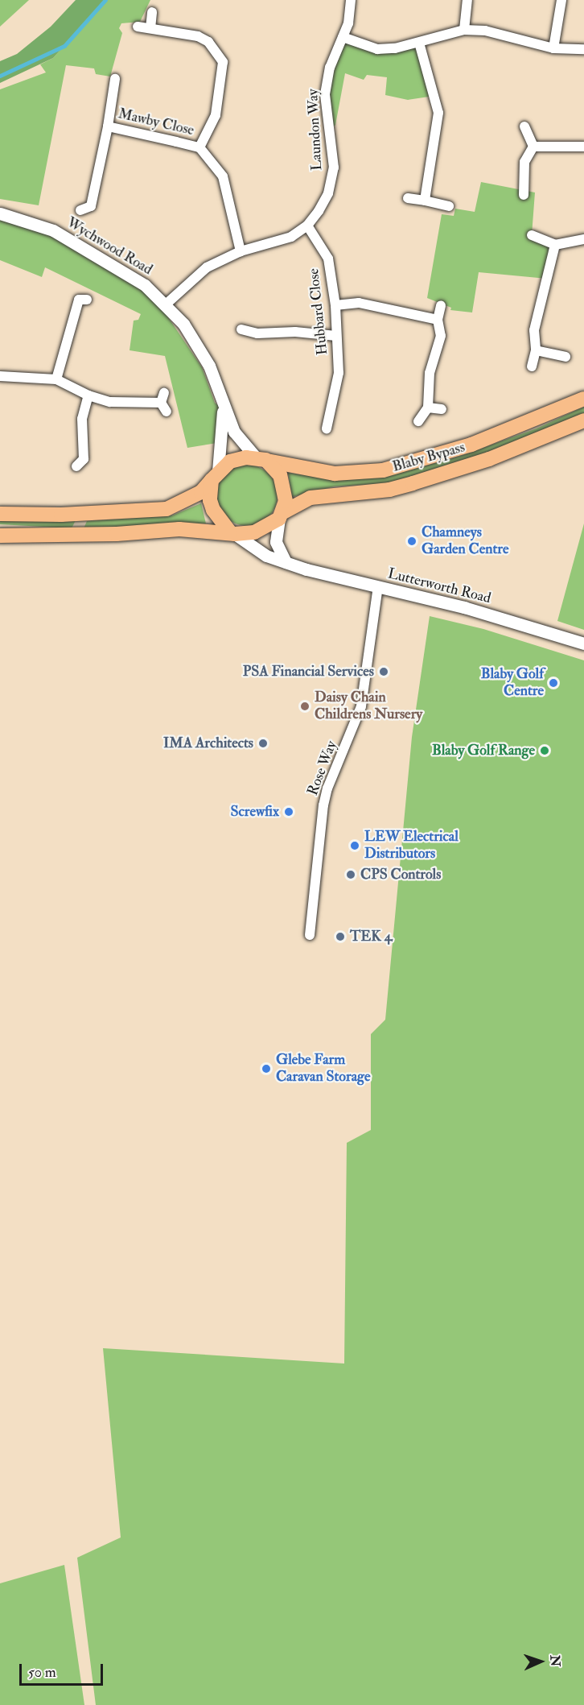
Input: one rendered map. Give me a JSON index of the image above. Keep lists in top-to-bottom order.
{
  "streets": {
    "main road": ["Blaby Bypass"],
    "street": [
      "Mawby Close",
      "Laundon Way",
      "Wychwood Road",
      "Hubbard Close",
      "Lutterworth Road",
      "Rose Way"
    ]
  },
  "crossings": [
    ["Mawby Close", "Laundon Way"],
    ["Laundon Way", "Wychwood Road"],
    ["Laundon Way", "Hubbard Close"],
    ["Wychwood Road", "Blaby Bypass"],
    ["Wychwood Road", "Lutterworth Road"],
    ["Blaby Bypass", "Lutterworth Road"],
    ["Lutterworth Road", "Rose Way"]
  ],
  "places": [
    "Chamneys Garden Centre",
    "PSA Financial Services",
    "Blaby Golf Centre",
    "Daisy Chain Childrens Nursery",
    "IMA Architects",
    "Blaby Golf Range",
    "Screwfix",
    "LEW Electrical Distributors",
    "CPS Controls",
    "TEK 4",
    "Glebe Farm Caravan Storage"
  ],
  "scale_bar": "50 m",
  "north": "right"
}
